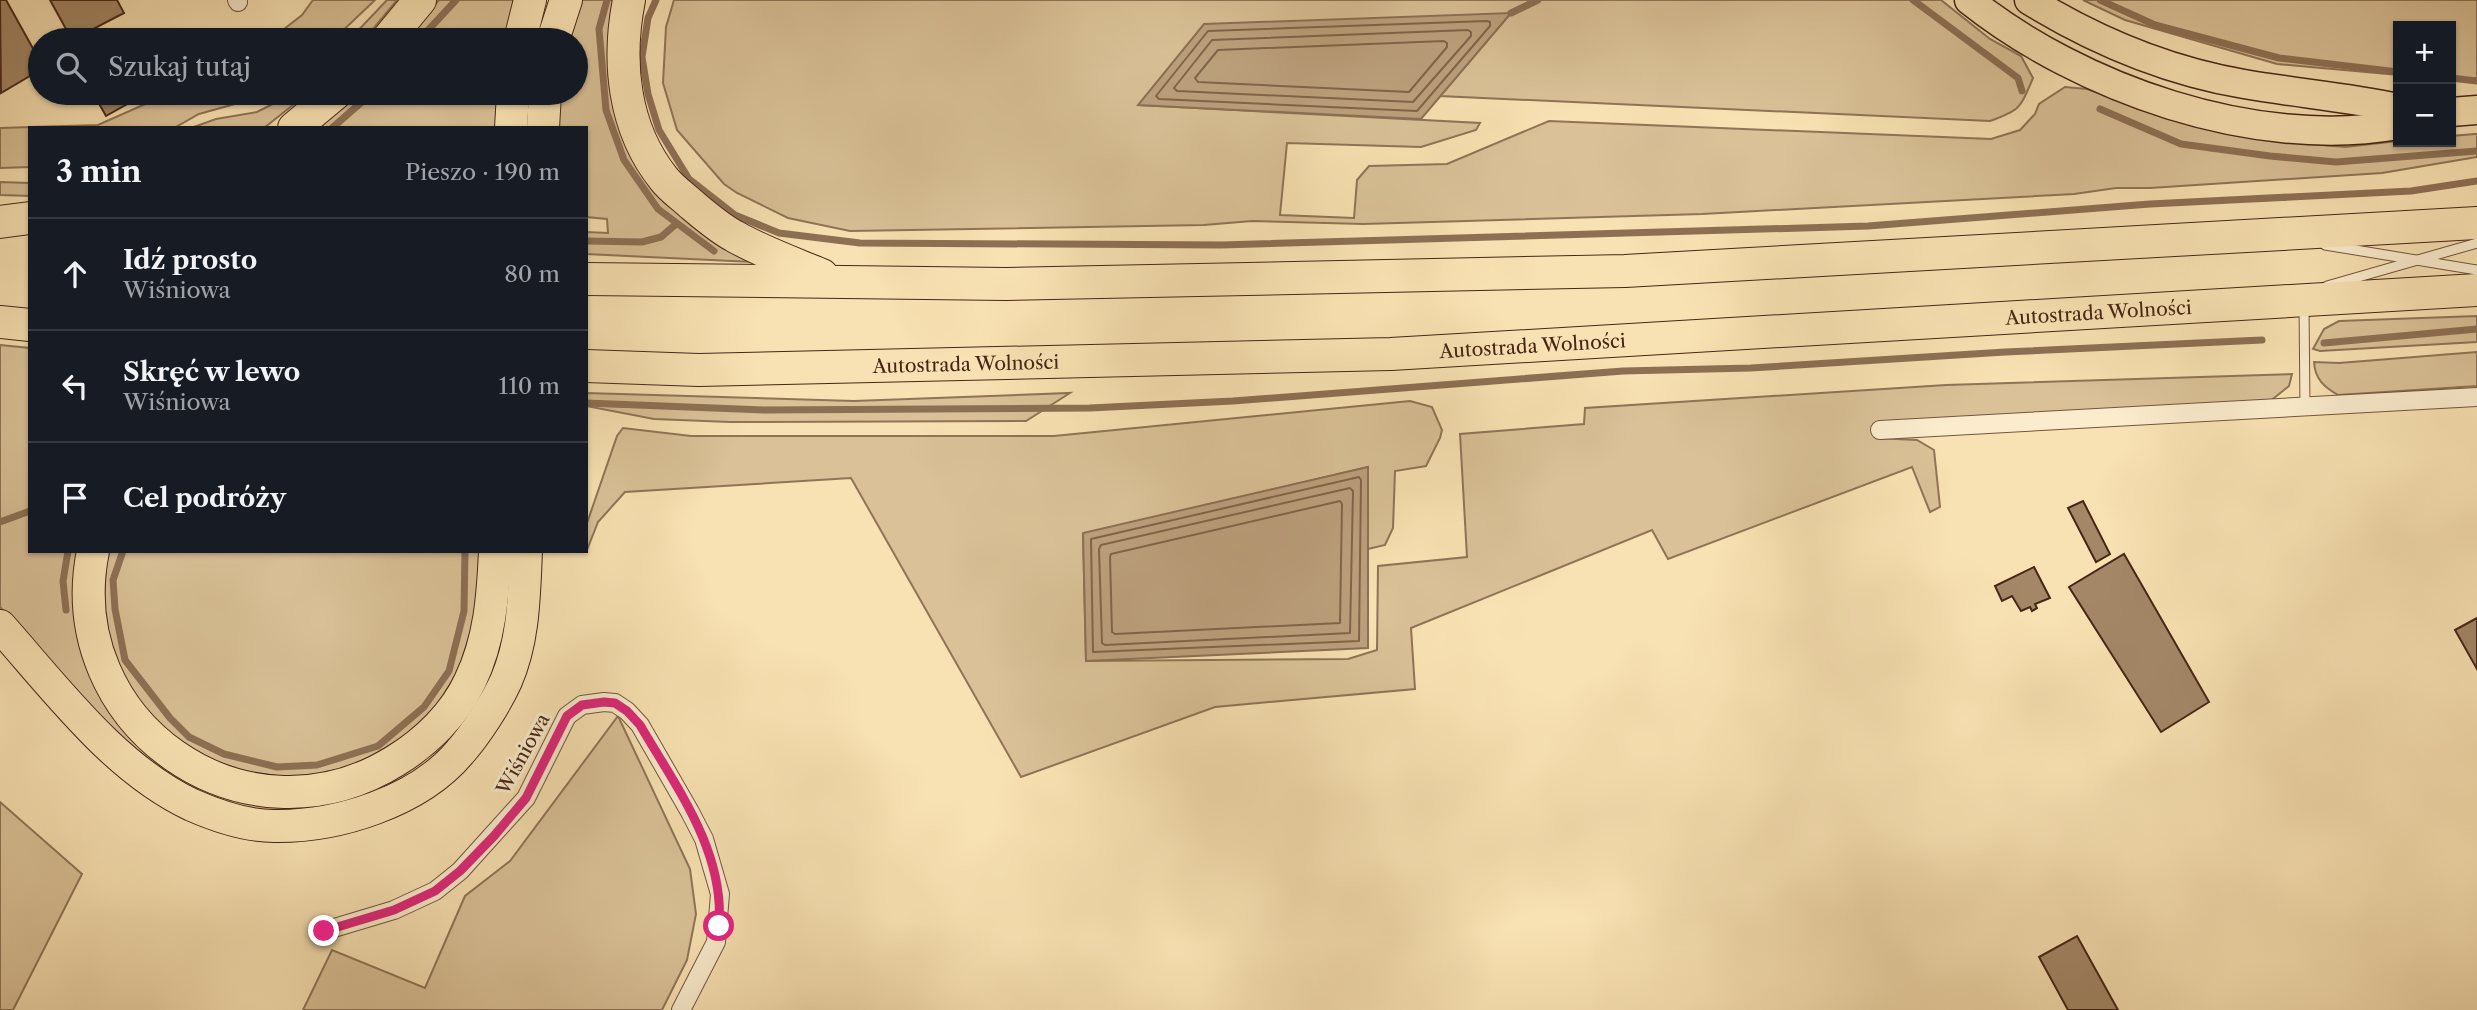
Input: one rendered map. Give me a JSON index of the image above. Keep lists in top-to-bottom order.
{
  "streets": {
    "highway": ["Autostrada Wolności"],
    "street": ["Wiśniowa"]
  },
  "page": {
    "map_buttons": ["+", "−"],
    "search": "Szukaj tutaj",
    "heading": ["3 min", "Pieszo · 190 m"],
    "list": [
      ["Idź prosto", "Wiśniowa", "80 m"],
      ["Skręć w lewo", "Wiśniowa", "110 m"],
      "Cel podróży"
    ]
  }
}
